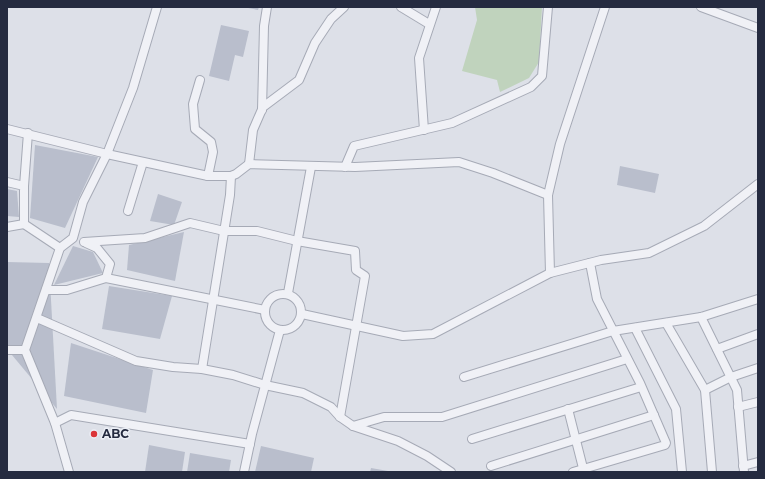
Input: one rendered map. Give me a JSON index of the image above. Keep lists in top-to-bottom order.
{
  "places": ["ABC"]
}
